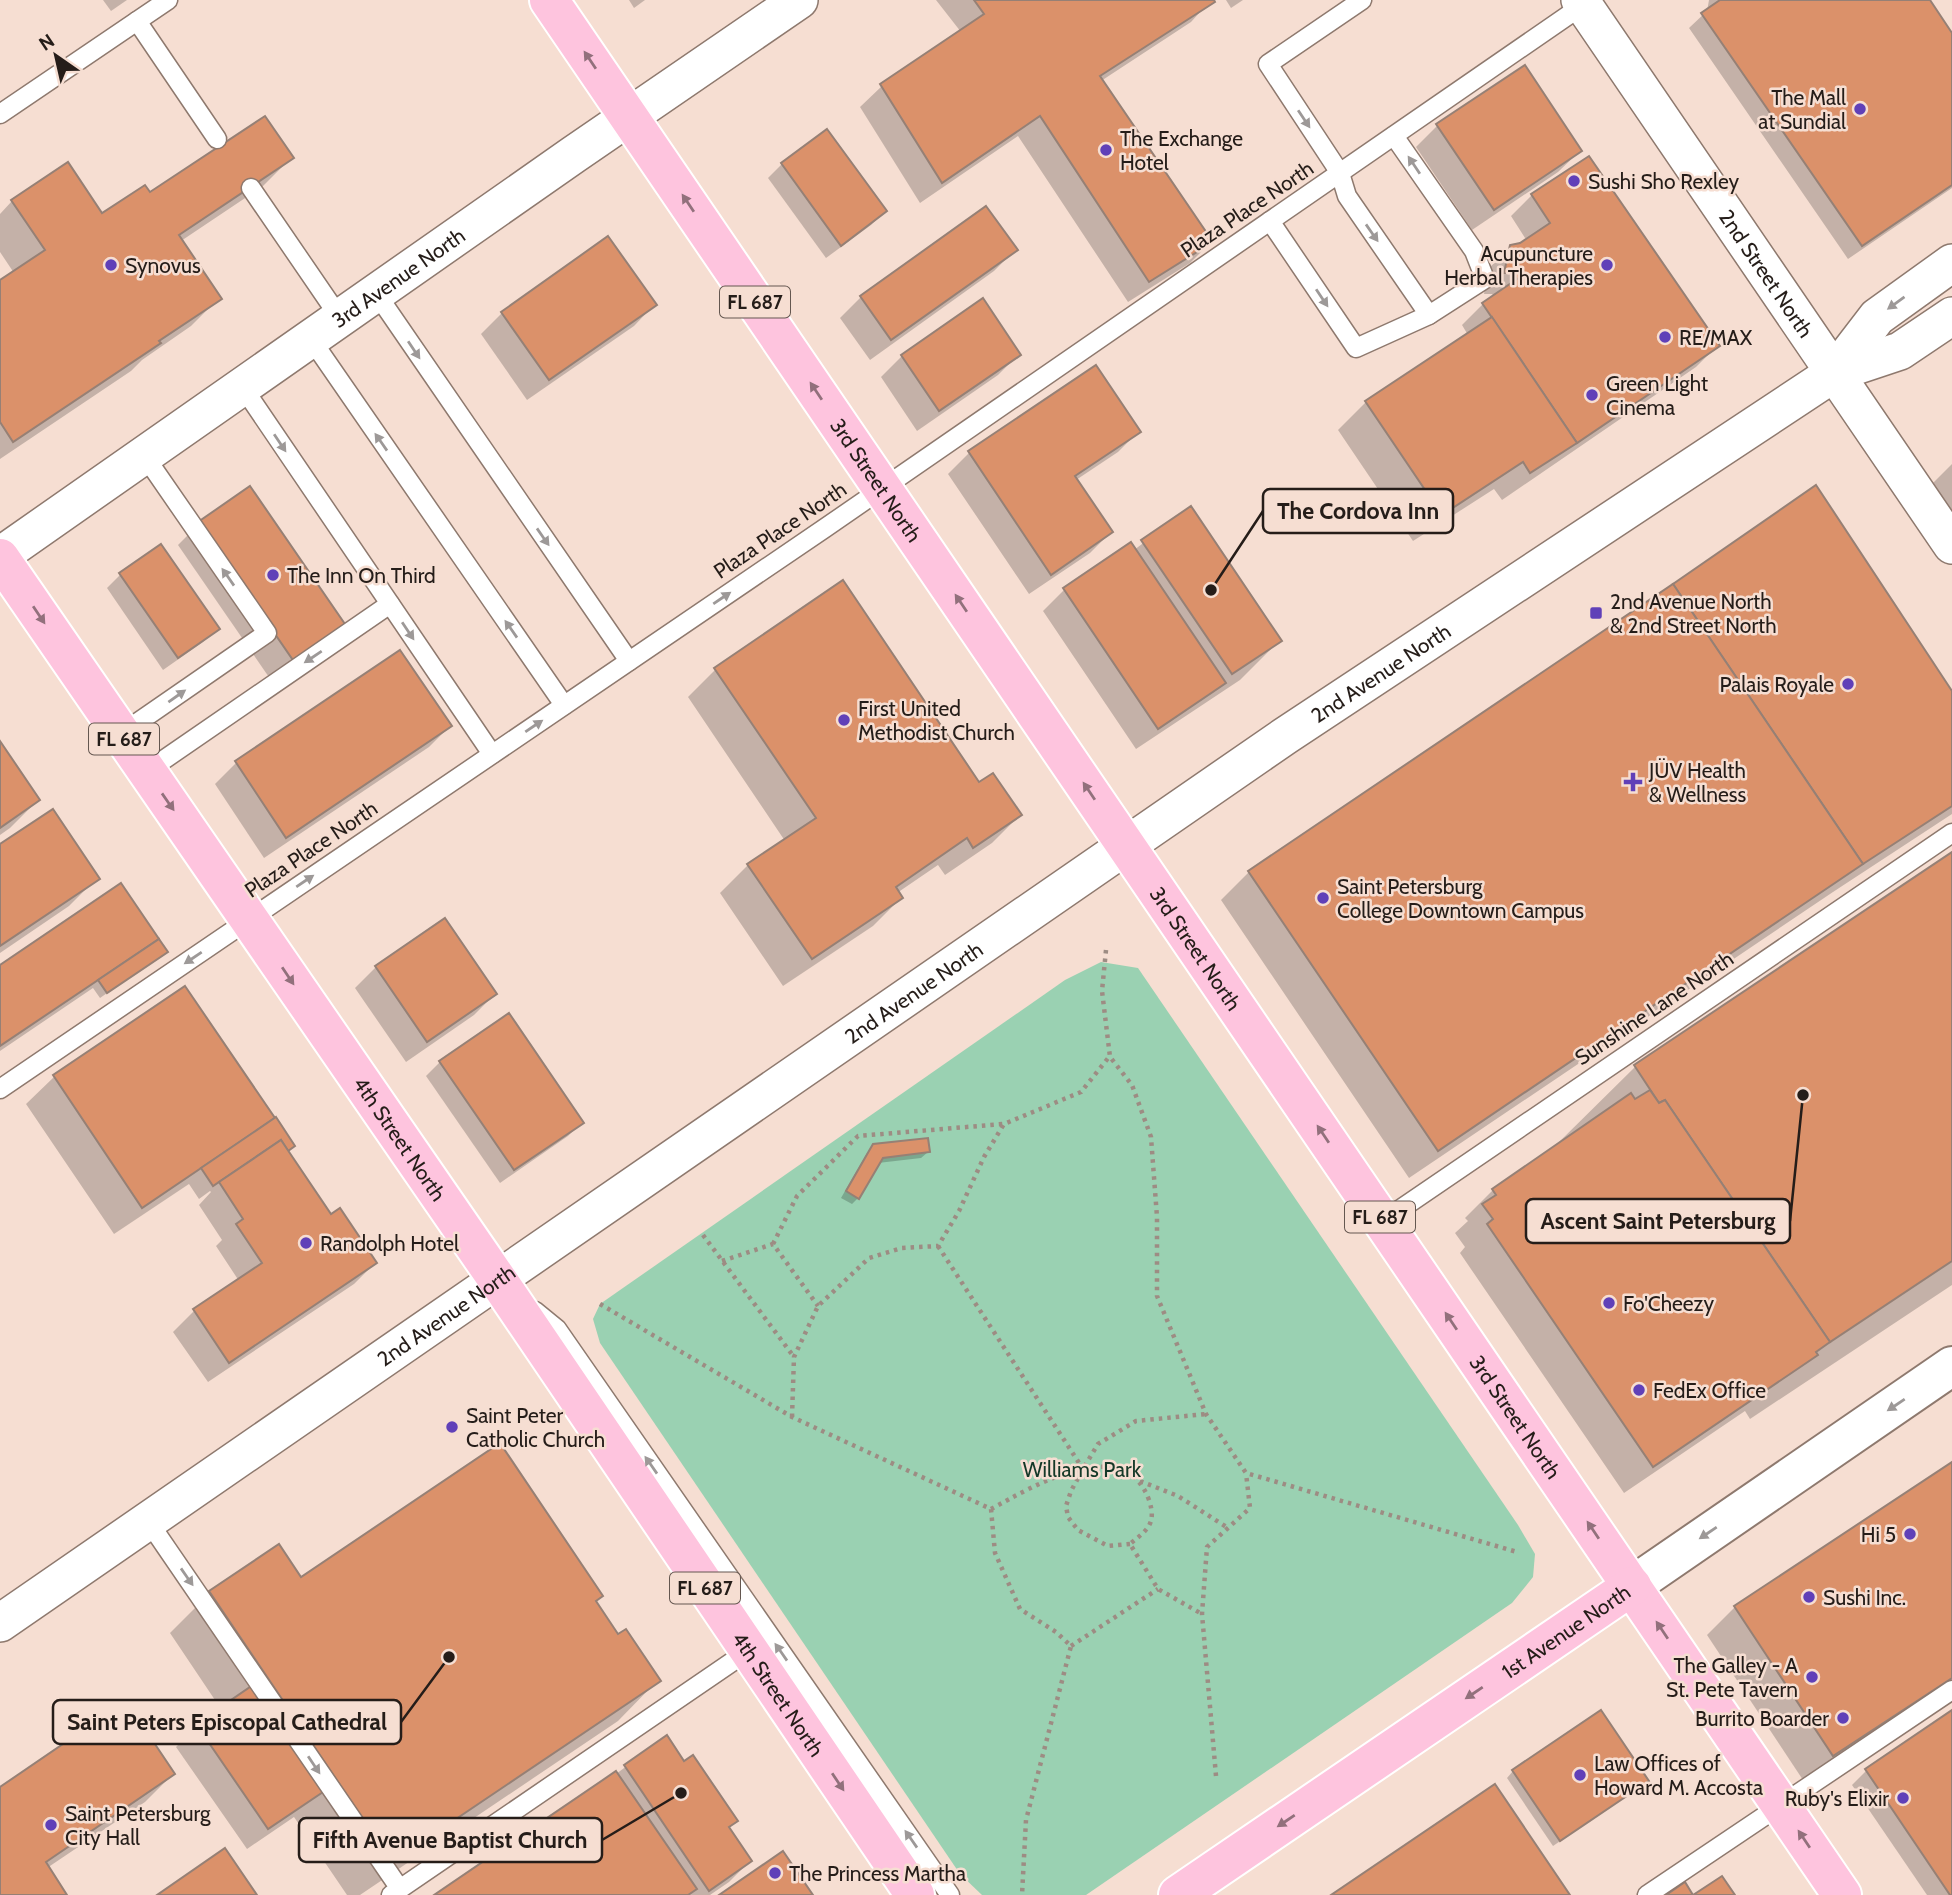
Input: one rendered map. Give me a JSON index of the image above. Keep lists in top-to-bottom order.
{
  "streets": {
    "main road": [
      "FL 687",
      "3rd Street North",
      "4th Street North",
      "1st Avenue North"
    ],
    "street": ["2nd Street North", "3rd Avenue North", "2nd Avenue North"],
    "lane": ["Plaza Place North", "Sunshine Lane North"]
  },
  "crossings": [
    ["Plaza Place North", "2nd Street North"],
    ["Plaza Place North", "3rd Street North"],
    ["Plaza Place North", "4th Street North"],
    ["2nd Street North", "2nd Avenue North"],
    ["3rd Avenue North", "3rd Street North"],
    ["3rd Avenue North", "4th Street North"],
    ["3rd Street North", "2nd Avenue North"],
    ["3rd Street North", "Sunshine Lane North"],
    ["3rd Street North", "1st Avenue North"],
    ["2nd Avenue North", "4th Street North"]
  ],
  "one_way": ["3rd Street North", "4th Street North", "1st Avenue North"],
  "parks": ["Williams Park"],
  "places": {
    "other": [
      "The Mall at Sundial",
      "The Exchange Hotel",
      "Sushi Sho Rexley",
      "Synovus",
      "Acupuncture Herbal Therapies",
      "RE/MAX",
      "Green Light Cinema",
      "The Inn On Third",
      "The Cordova Inn",
      "Palais Royale",
      "First United Methodist Church",
      "Saint Petersburg College Downtown Campus",
      "Ascent Saint Petersburg",
      "Randolph Hotel",
      "Fo'Cheezy",
      "FedEx Office",
      "Saint Peter Catholic Church",
      "Hi 5",
      "Sushi Inc.",
      "Saint Peters Episcopal Cathedral",
      "The Galley - A St. Pete Tavern",
      "Burrito Boarder",
      "Law Offices of Howard M. Accosta",
      "Fifth Avenue Baptist Church",
      "Ruby's Elixir",
      "Saint Petersburg City Hall",
      "The Princess Martha"
    ],
    "transit": ["2nd Avenue North & 2nd Street North"],
    "health": ["JÜV Health & Wellness"]
  },
  "north": "top left"
}
